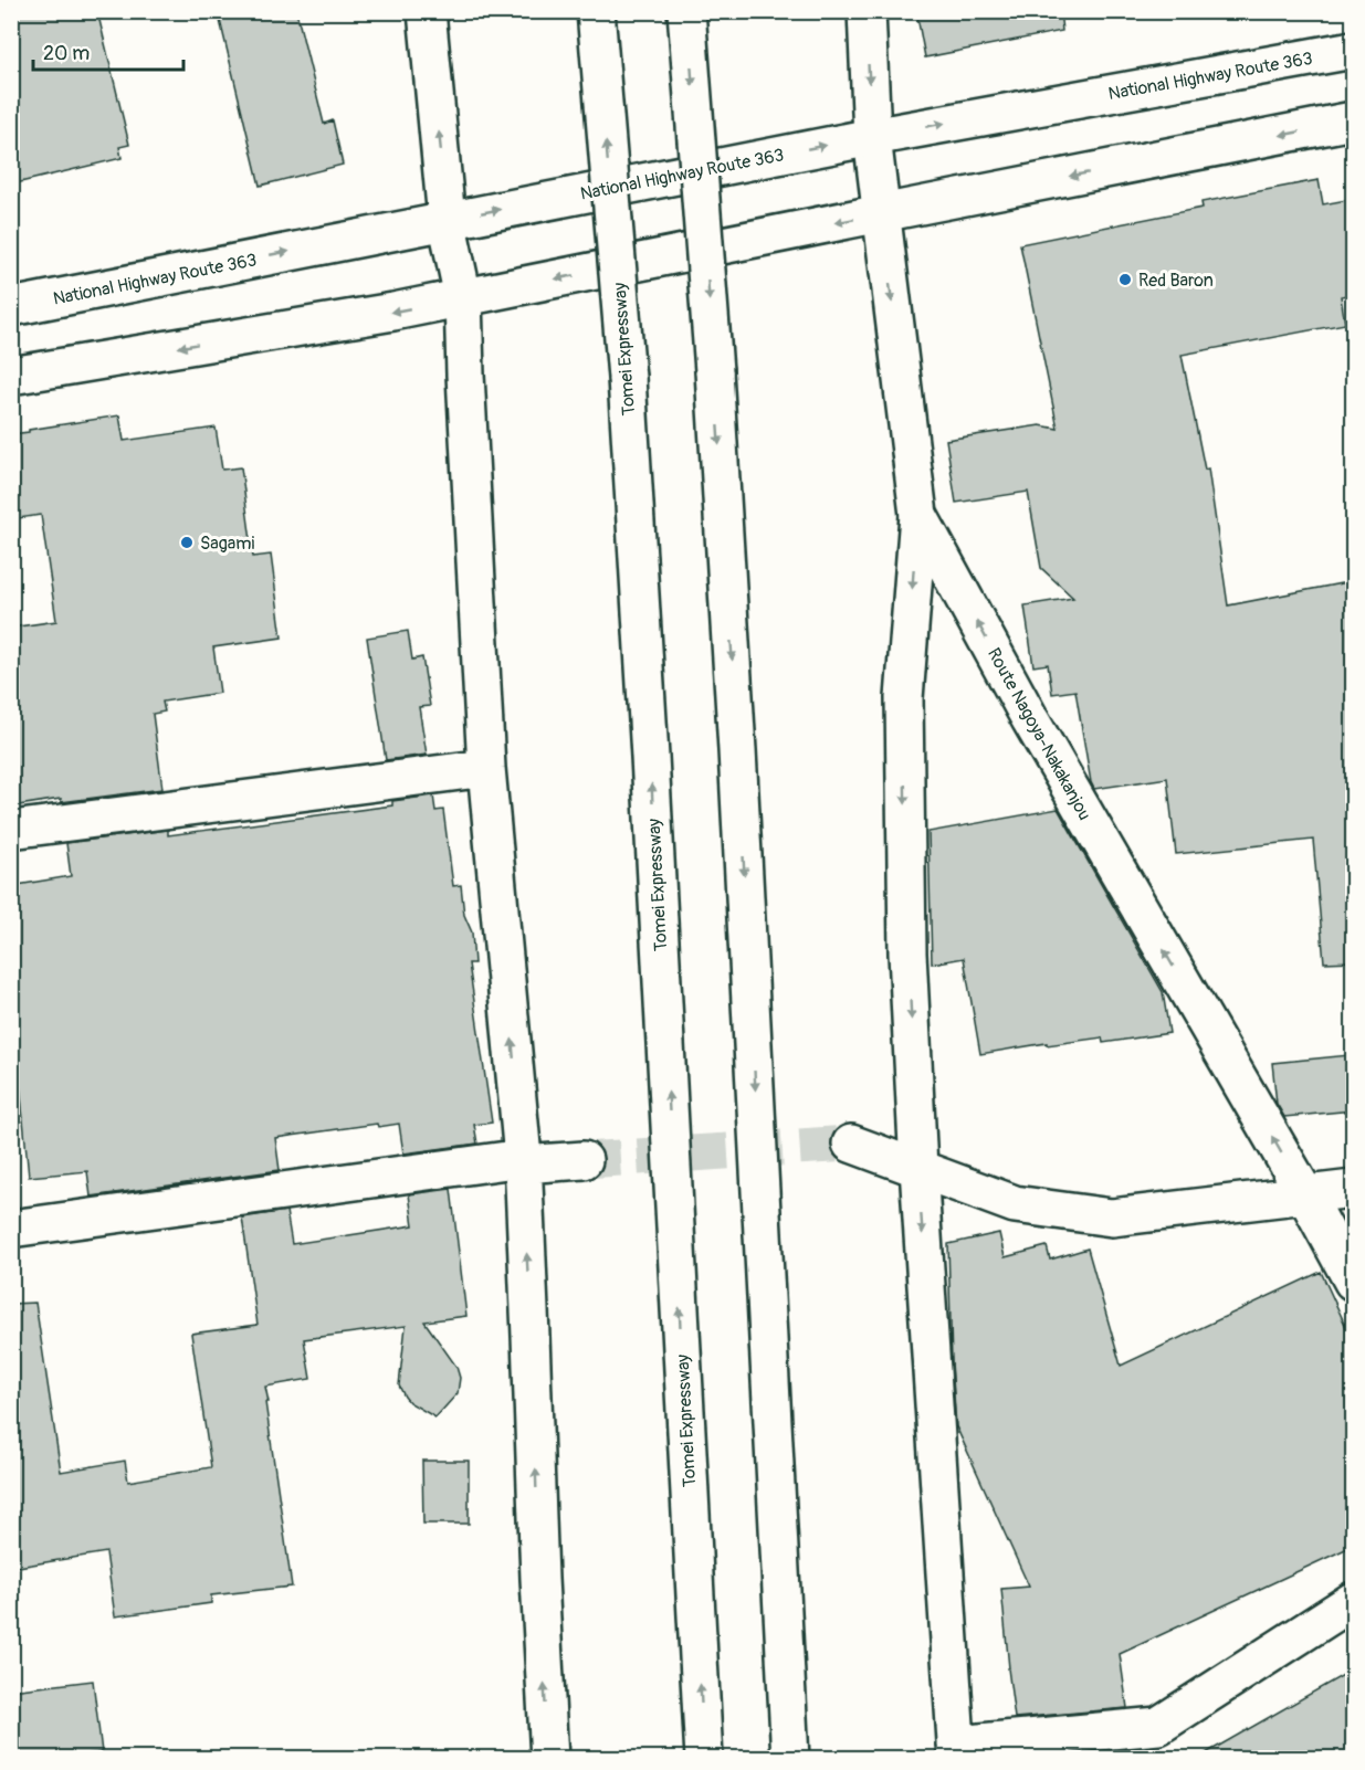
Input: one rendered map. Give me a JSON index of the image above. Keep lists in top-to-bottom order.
{
  "streets": {
    "main road": ["National Highway Route 363", "Tomei Expressway", "Route Nagoya-Nakakanjou"]
  },
  "crossings": [
    ["National Highway Route 363", "Route Nagoya-Nakakanjou"]
  ],
  "places": ["Red Baron", "Sagami"],
  "scale_bar": "20 m"
}
